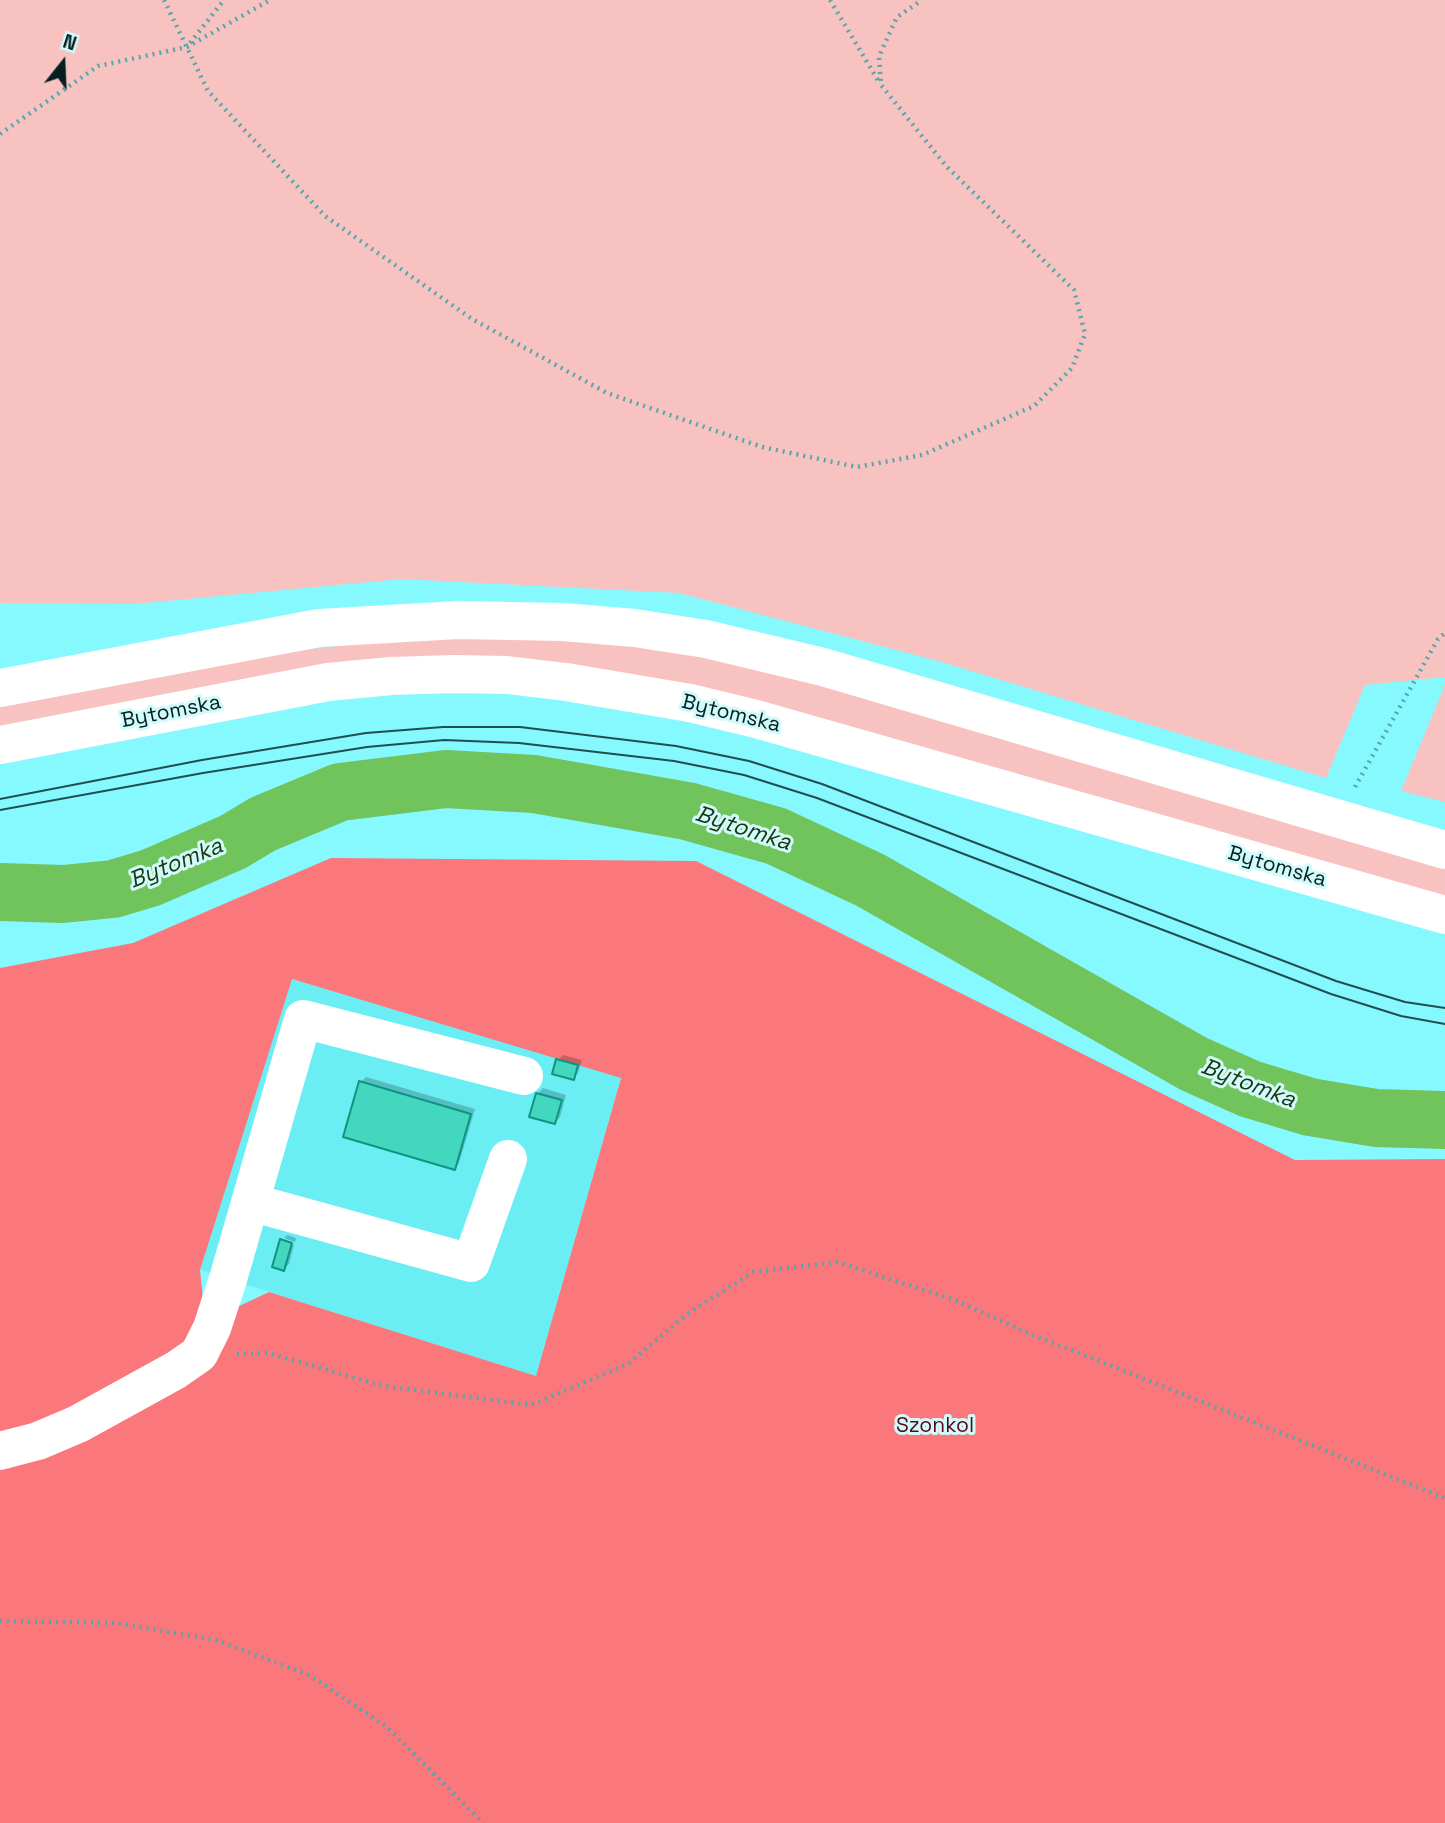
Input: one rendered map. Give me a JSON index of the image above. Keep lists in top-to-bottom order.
{
  "streets": {
    "street": ["Bytomska"]
  },
  "water": ["Bytomka"],
  "parks": ["Szonkol"],
  "north": "top"
}
